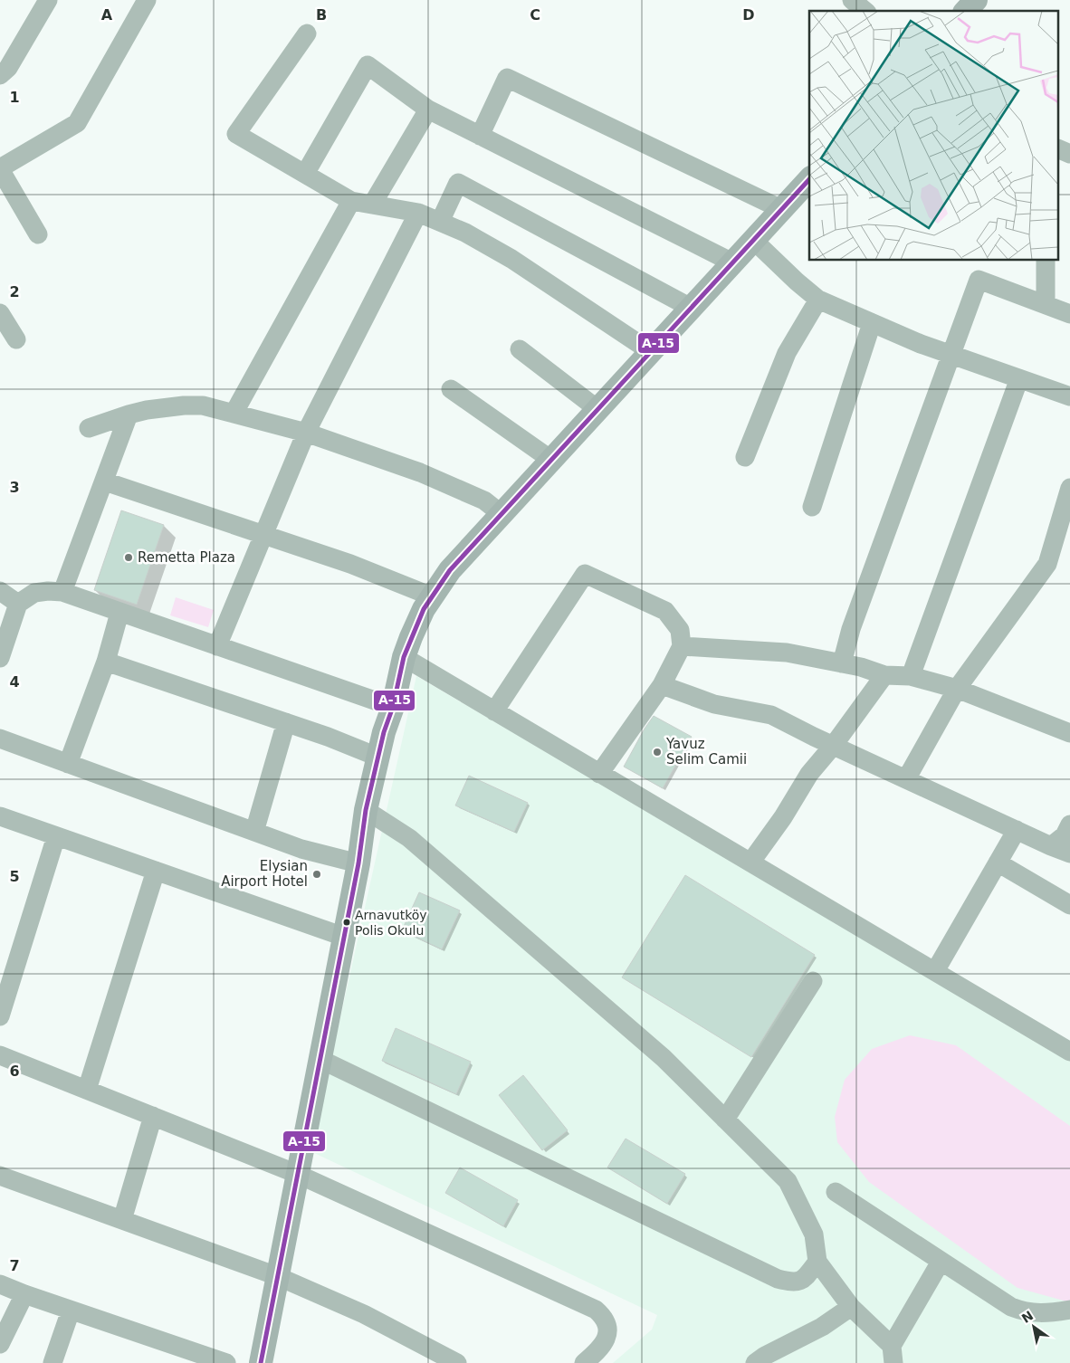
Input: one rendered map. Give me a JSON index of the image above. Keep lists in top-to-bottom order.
{
  "places": [
    "Remetta Plaza",
    "Yavuz Selim Camii",
    "Elysian Airport Hotel",
    "Arnavutköy Polis Okulu"
  ],
  "lines": ["transit line A-15"],
  "north": "top left",
  "grid": {
    "columns": [
      "A",
      "B",
      "C",
      "D"
    ],
    "rows": [
      "1",
      "2",
      "3",
      "4",
      "5",
      "6",
      "7"
    ]
  }
}
